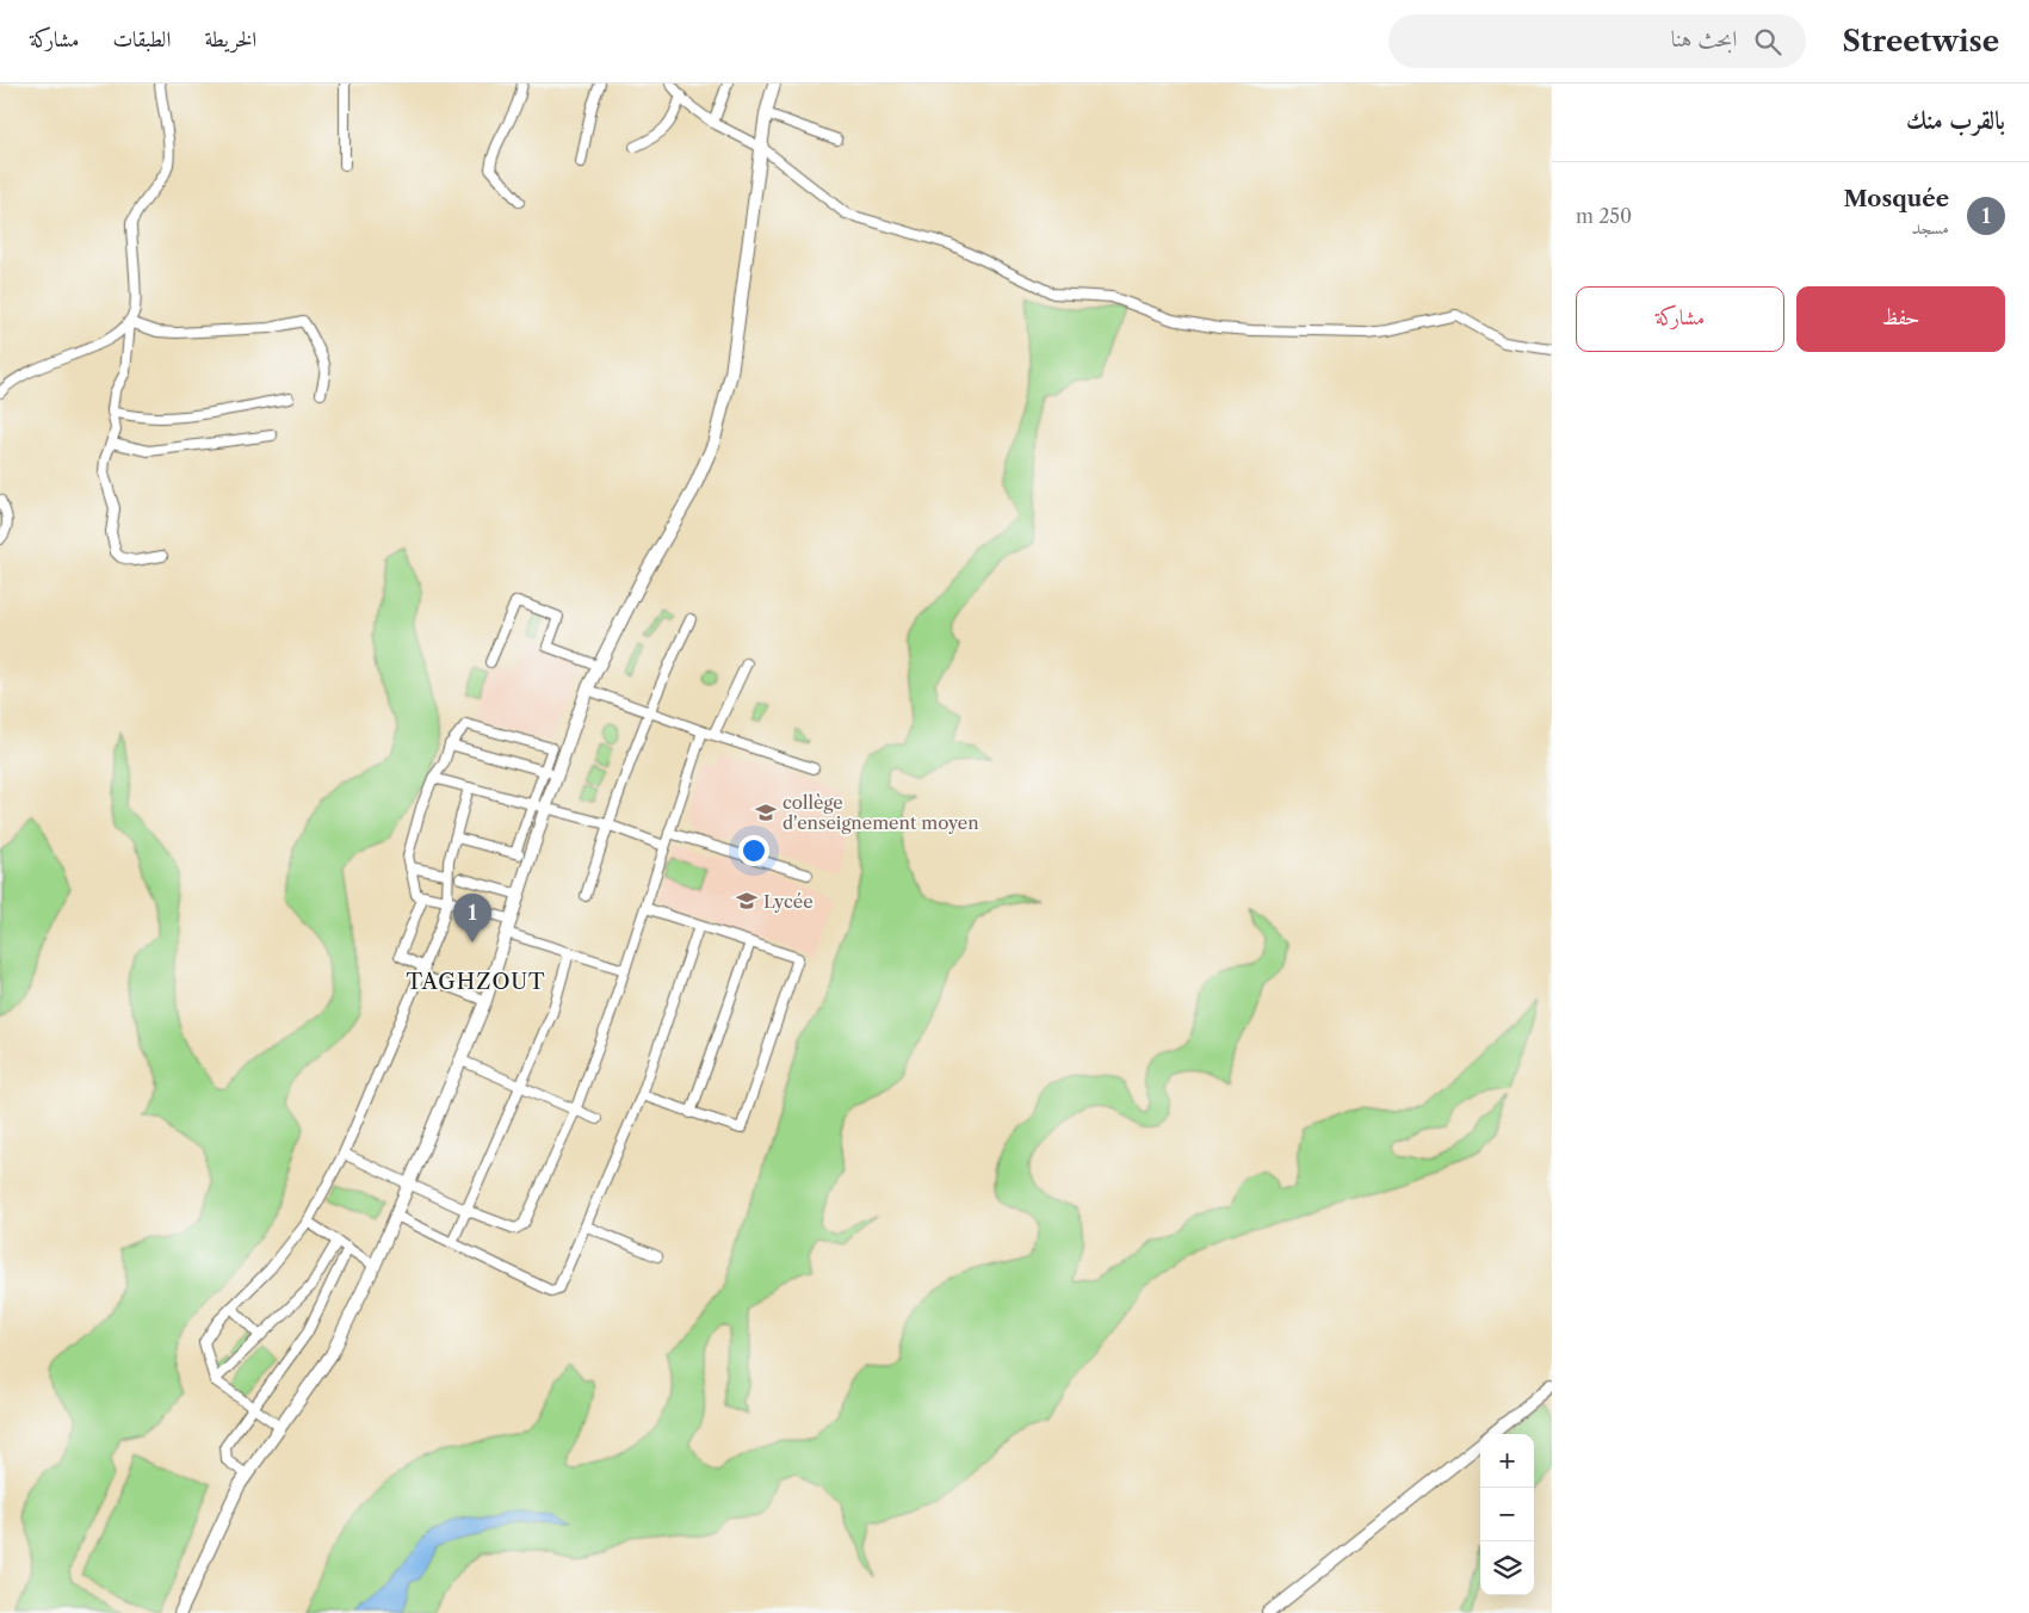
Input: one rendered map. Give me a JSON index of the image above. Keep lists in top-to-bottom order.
{
  "districts": ["TAGHZOUT"],
  "places": {
    "school or university": ["collège d'enseignement moyen", "Lycée"]
  },
  "page": {
    "header": "Streetwise",
    "search": "ابحث هنا",
    "nav": ["الخريطة", "الطبقات", "مشاركة"],
    "heading": "بالقرب منك",
    "list": [
      {
        "mark": "1",
        "name": "Mosquée",
        "note": "مسجد",
        "value": "250 m"
      }
    ],
    "buttons": ["حفظ", "مشاركة"],
    "pins": "1",
    "map_buttons": ["+", "−"]
  }
}
